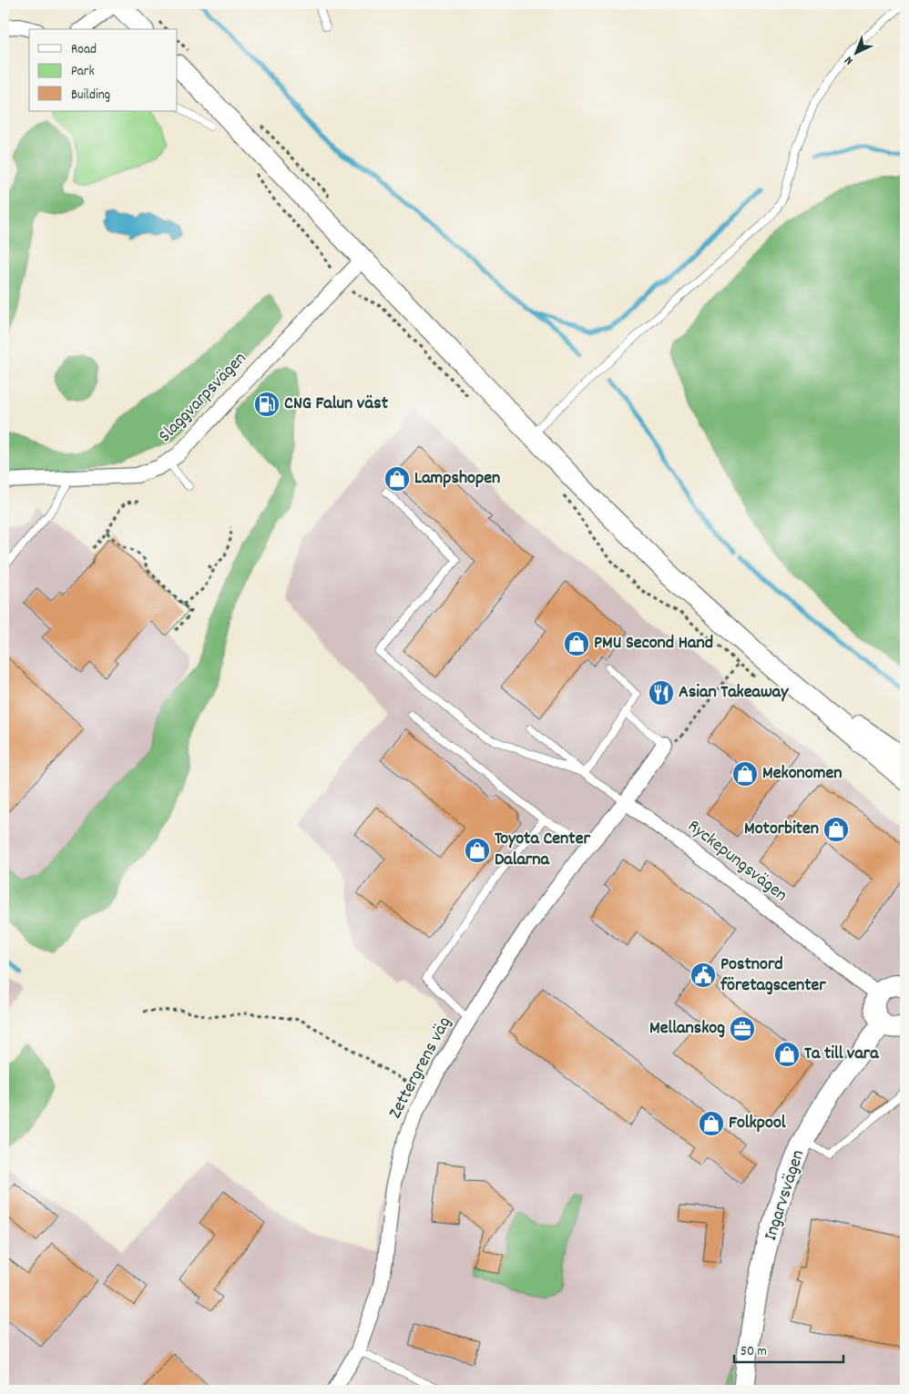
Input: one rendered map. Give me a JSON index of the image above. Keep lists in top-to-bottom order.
{
  "streets": {
    "main road": ["Ingarvsvägen"],
    "street": ["Slaggvarpsvägen", "Ryckepungsvägen", "Zettergrens väg"]
  },
  "crossings": [
    ["Ryckepungsvägen", "Zettergrens väg"]
  ],
  "places": {
    "fuel station": ["CNG Falun väst"],
    "shop": [
      "Lampshopen",
      "PMU Second Hand",
      "Mekonomen",
      "Motorbiten",
      "Toyota Center Dalarna",
      "Ta till vara",
      "Folkpool"
    ],
    "restaurant": ["Asian Takeaway"],
    "public building": ["Postnord företagscenter"],
    "office": ["Mellanskog"]
  },
  "legend": ["Road", "Park", "Building"],
  "scale_bar": "50 m",
  "north": "bottom left"
}
